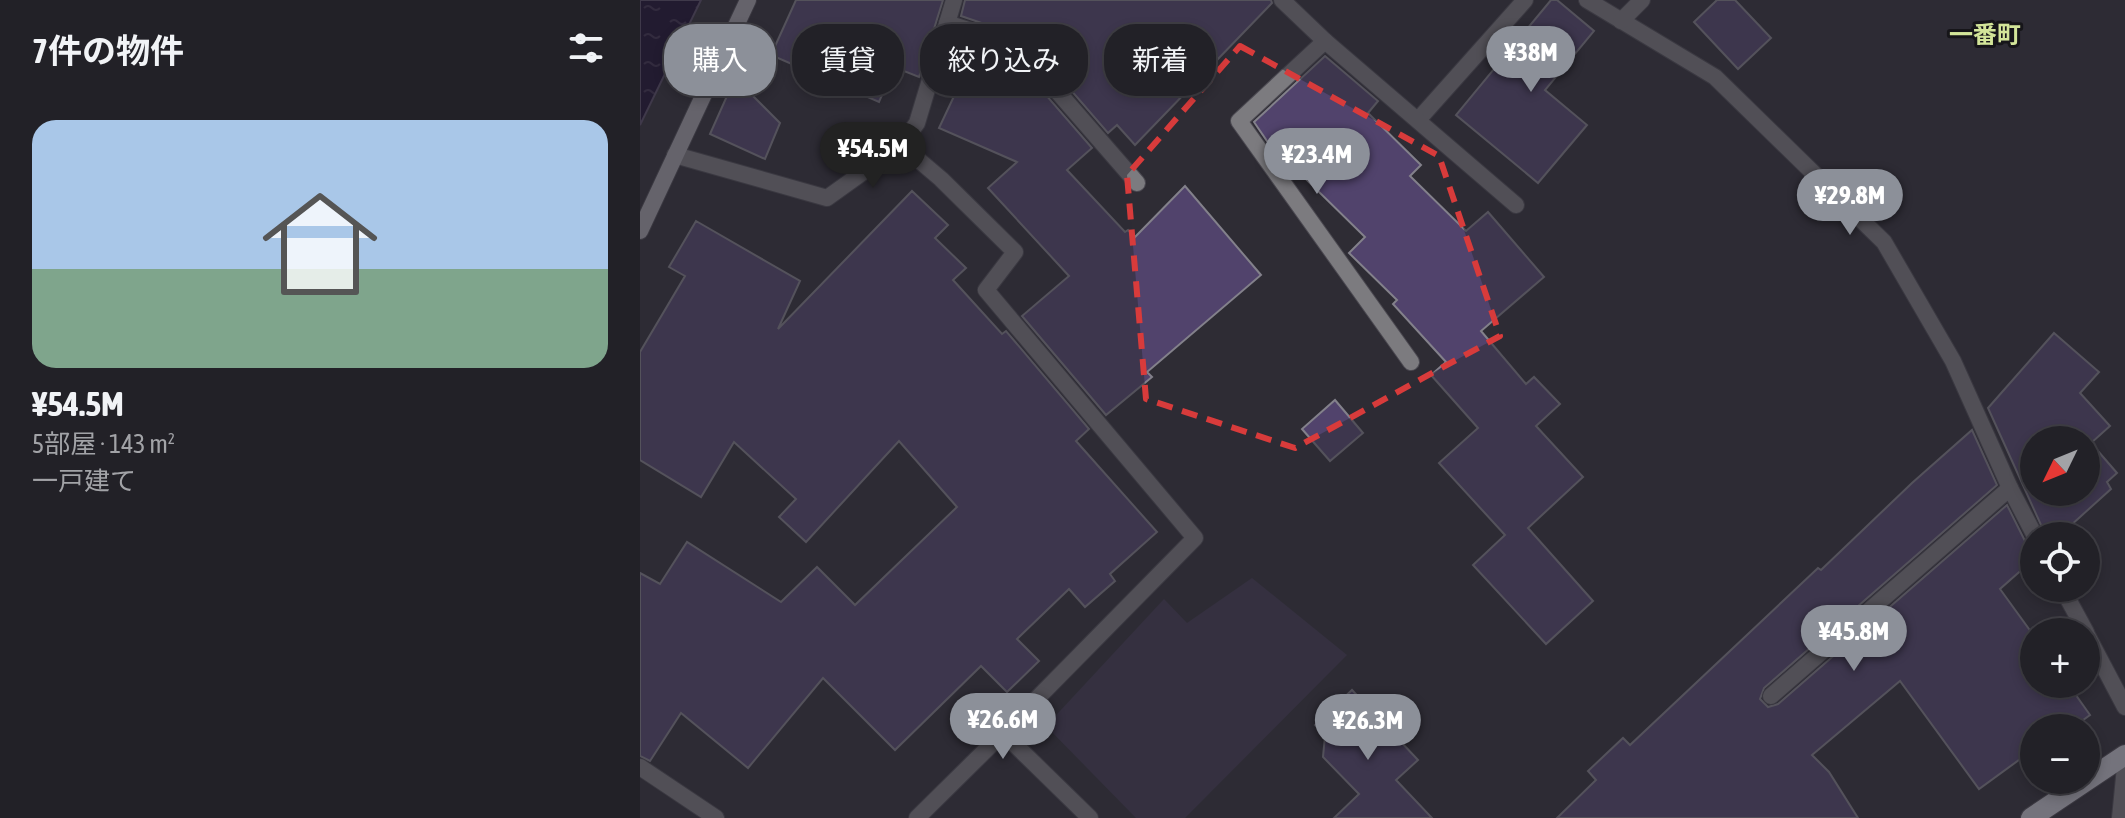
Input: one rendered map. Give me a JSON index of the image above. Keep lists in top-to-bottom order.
{
  "districts": ["一番町"],
  "north": "bottom left",
  "page": {
    "heading": "7件の物件",
    "chip": [
      "購入",
      "賃貸",
      "絞り込み",
      "新着"
    ],
    "price": [
      "¥38M",
      "¥54.5M",
      "¥23.4M",
      "¥29.8M",
      "¥45.8M",
      "¥26.6M",
      "¥26.3M"
    ],
    "list": [
      {
        "name": "¥54.5M",
        "note": "5部屋 · 143 m² · 一戸建て"
      }
    ],
    "map_buttons": ["+", "−"]
  }
}
